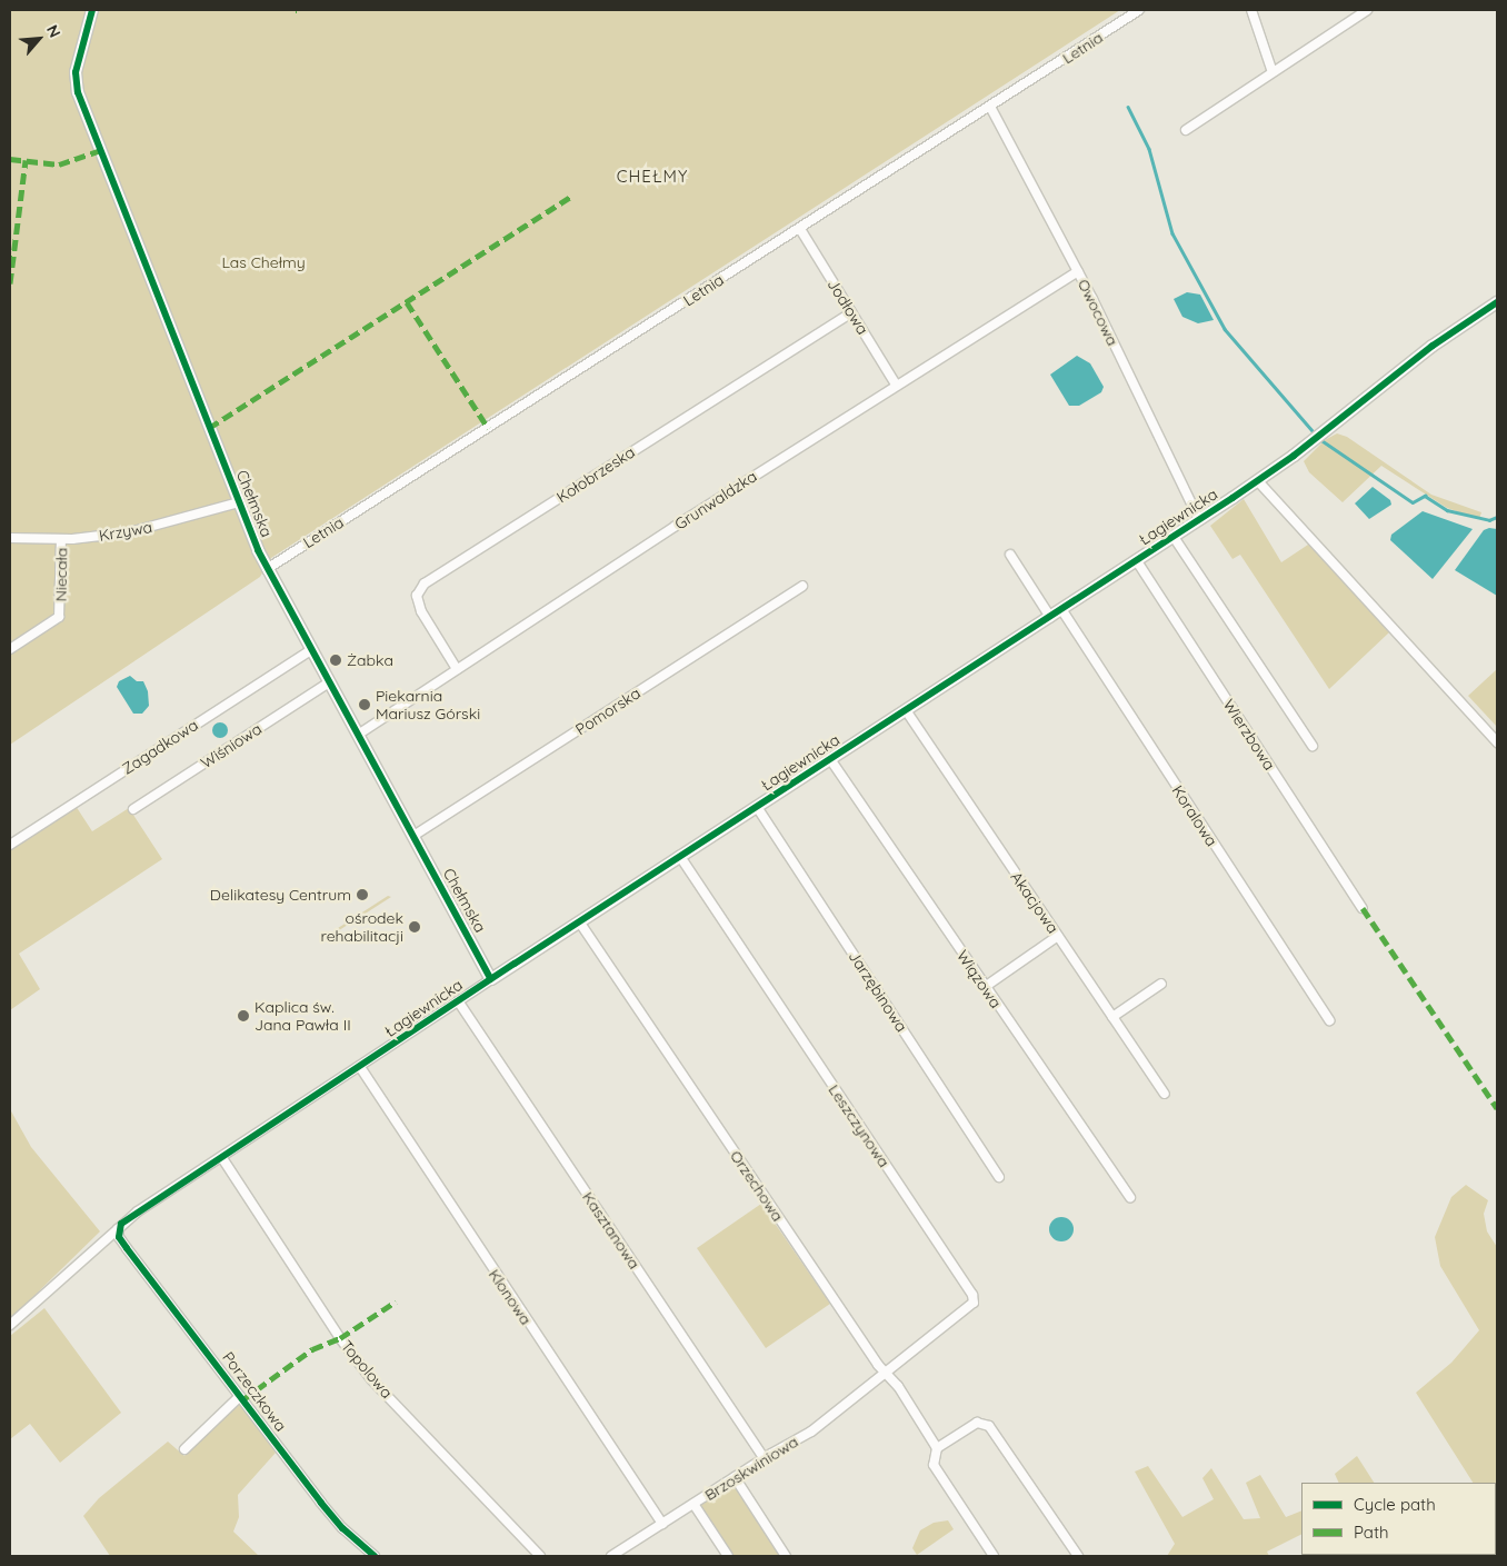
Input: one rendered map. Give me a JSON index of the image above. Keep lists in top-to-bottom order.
{
  "streets": {
    "street": [
      "Letnia",
      "Jodłowa",
      "Owocowa",
      "Kołobrzeska",
      "Grunwaldzka",
      "Chełmska",
      "Łagiewnicka",
      "Krzywa",
      "Niecała",
      "Pomorska",
      "Wierzbowa",
      "Wiśniowa",
      "Zagadkowa",
      "Koralowa",
      "Akacjowa",
      "Wiązowa",
      "Jarzębinowa",
      "Leszczynowa",
      "Orzechowa",
      "Kasztanowa",
      "Klonowa",
      "Topolowa",
      "Porzeczkowa",
      "Brzoskwiniowa"
    ]
  },
  "crossings": [
    ["Letnia", "Jodłowa"],
    ["Letnia", "Owocowa"],
    ["Letnia", "Chełmska"],
    ["Jodłowa", "Kołobrzeska"],
    ["Jodłowa", "Grunwaldzka"],
    ["Owocowa", "Grunwaldzka"],
    ["Owocowa", "Łagiewnicka"],
    ["Kołobrzeska", "Grunwaldzka"],
    ["Grunwaldzka", "Chełmska"],
    ["Chełmska", "Łagiewnicka"],
    ["Chełmska", "Krzywa"],
    ["Chełmska", "Pomorska"],
    ["Chełmska", "Wiśniowa"],
    ["Chełmska", "Zagadkowa"],
    ["Łagiewnicka", "Wierzbowa"],
    ["Łagiewnicka", "Koralowa"],
    ["Łagiewnicka", "Akacjowa"],
    ["Łagiewnicka", "Wiązowa"],
    ["Łagiewnicka", "Jarzębinowa"],
    ["Łagiewnicka", "Leszczynowa"],
    ["Łagiewnicka", "Orzechowa"],
    ["Łagiewnicka", "Kasztanowa"],
    ["Łagiewnicka", "Klonowa"],
    ["Łagiewnicka", "Topolowa"],
    ["Łagiewnicka", "Porzeczkowa"],
    ["Krzywa", "Niecała"],
    ["Leszczynowa", "Orzechowa"],
    ["Leszczynowa", "Brzoskwiniowa"],
    ["Orzechowa", "Brzoskwiniowa"],
    ["Kasztanowa", "Brzoskwiniowa"],
    ["Klonowa", "Brzoskwiniowa"]
  ],
  "districts": ["CHEŁMY"],
  "parks": ["Las Chełmy"],
  "places": [
    "Żabka",
    "Piekarnia Mariusz Górski",
    "Delikatesy Centrum",
    "ośrodek rehabilitacji",
    "Kaplica św. Jana Pawła II"
  ],
  "legend": ["Cycle path", "Path"],
  "north": "top right"
}
